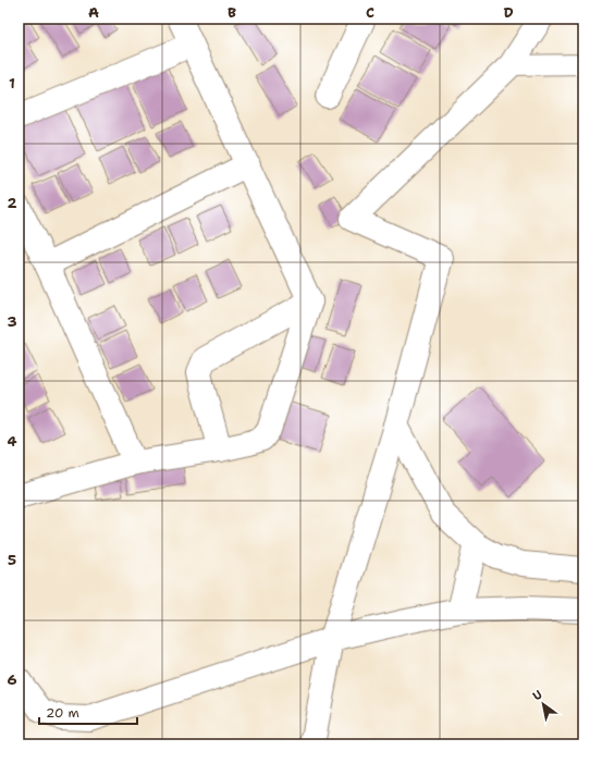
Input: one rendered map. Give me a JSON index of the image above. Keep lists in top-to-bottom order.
{
  "scale_bar": "20 m",
  "north": "top left",
  "grid": {
    "columns": [
      "A",
      "B",
      "C",
      "D"
    ],
    "rows": [
      "1",
      "2",
      "3",
      "4",
      "5",
      "6"
    ]
  }
}
